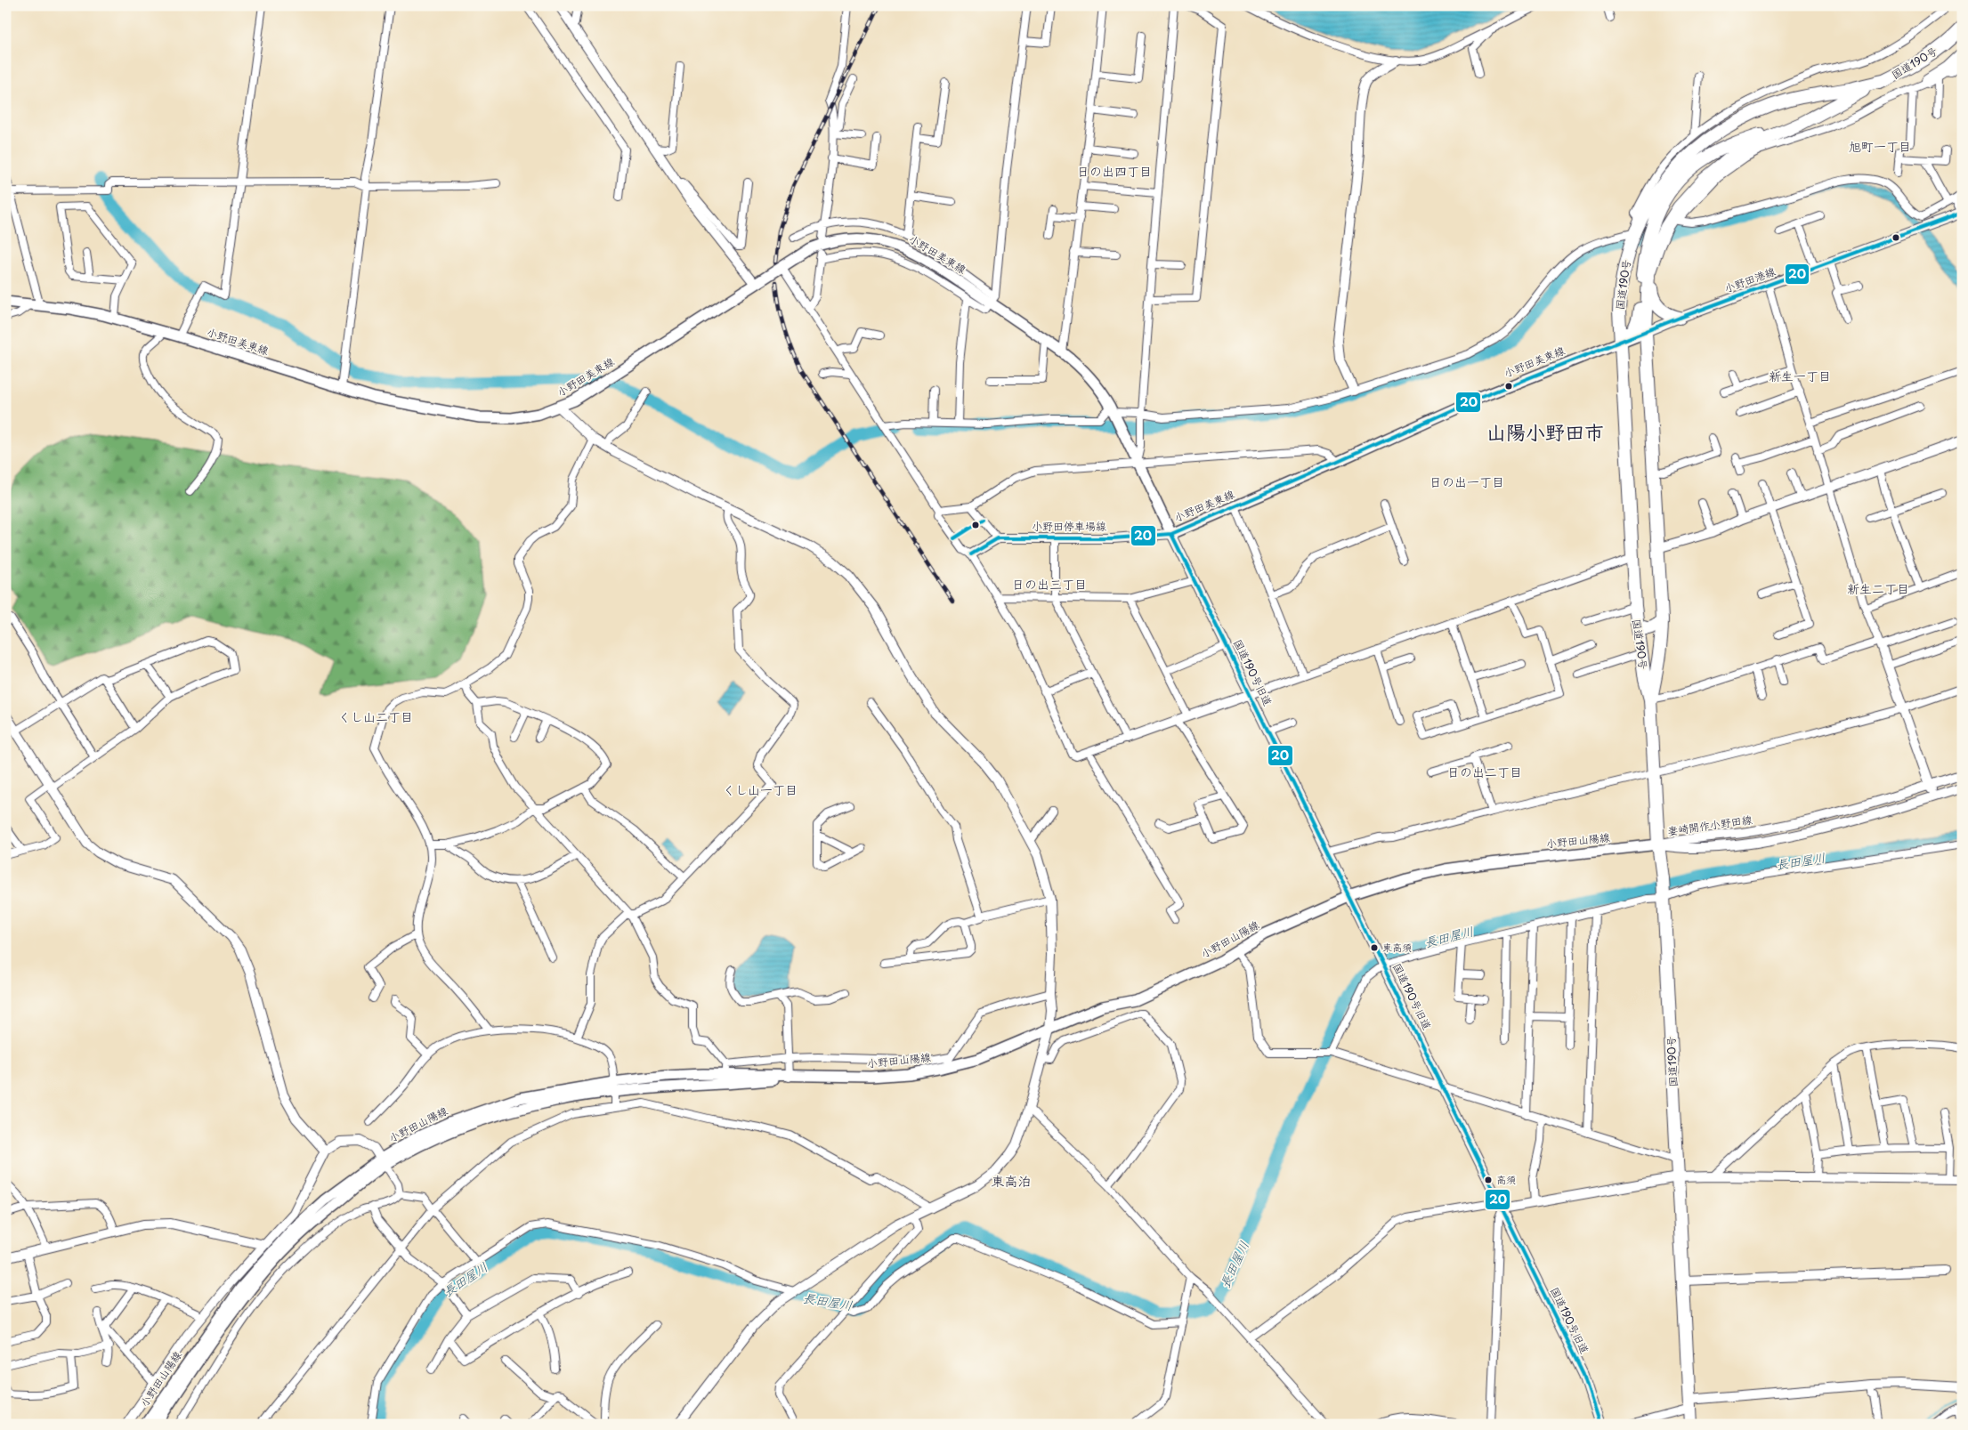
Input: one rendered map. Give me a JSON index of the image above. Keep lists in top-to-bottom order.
{
  "streets": {
    "highway": ["国道190号"],
    "main road": ["小野田美東線", "小野田山陽線"],
    "street": [
      "小野田港線",
      "小野田停車場線",
      "国道190号旧道",
      "妻崎開作小野田線"
    ]
  },
  "crossings": [
    ["国道190号", "小野田美東線"],
    ["国道190号", "小野田港線"],
    ["国道190号", "妻崎開作小野田線"],
    ["国道190号", "小野田山陽線"],
    ["小野田美東線", "小野田港線"],
    ["小野田美東線", "小野田停車場線"],
    ["小野田美東線", "国道190号旧道"],
    ["小野田停車場線", "国道190号旧道"],
    ["国道190号旧道", "小野田山陽線"],
    ["妻崎開作小野田線", "小野田山陽線"]
  ],
  "districts": [
    "旭町一丁目",
    "日の出四丁目",
    "新生一丁目",
    "山陽小野田市",
    "日の出一丁目",
    "日の出三丁目",
    "新生二丁目",
    "くし山二丁目",
    "日の出二丁目",
    "くし山一丁目",
    "東高泊"
  ],
  "water": ["長田屋川"],
  "places": ["東高須", "高須"],
  "lines": ["transit line 20"]
}
